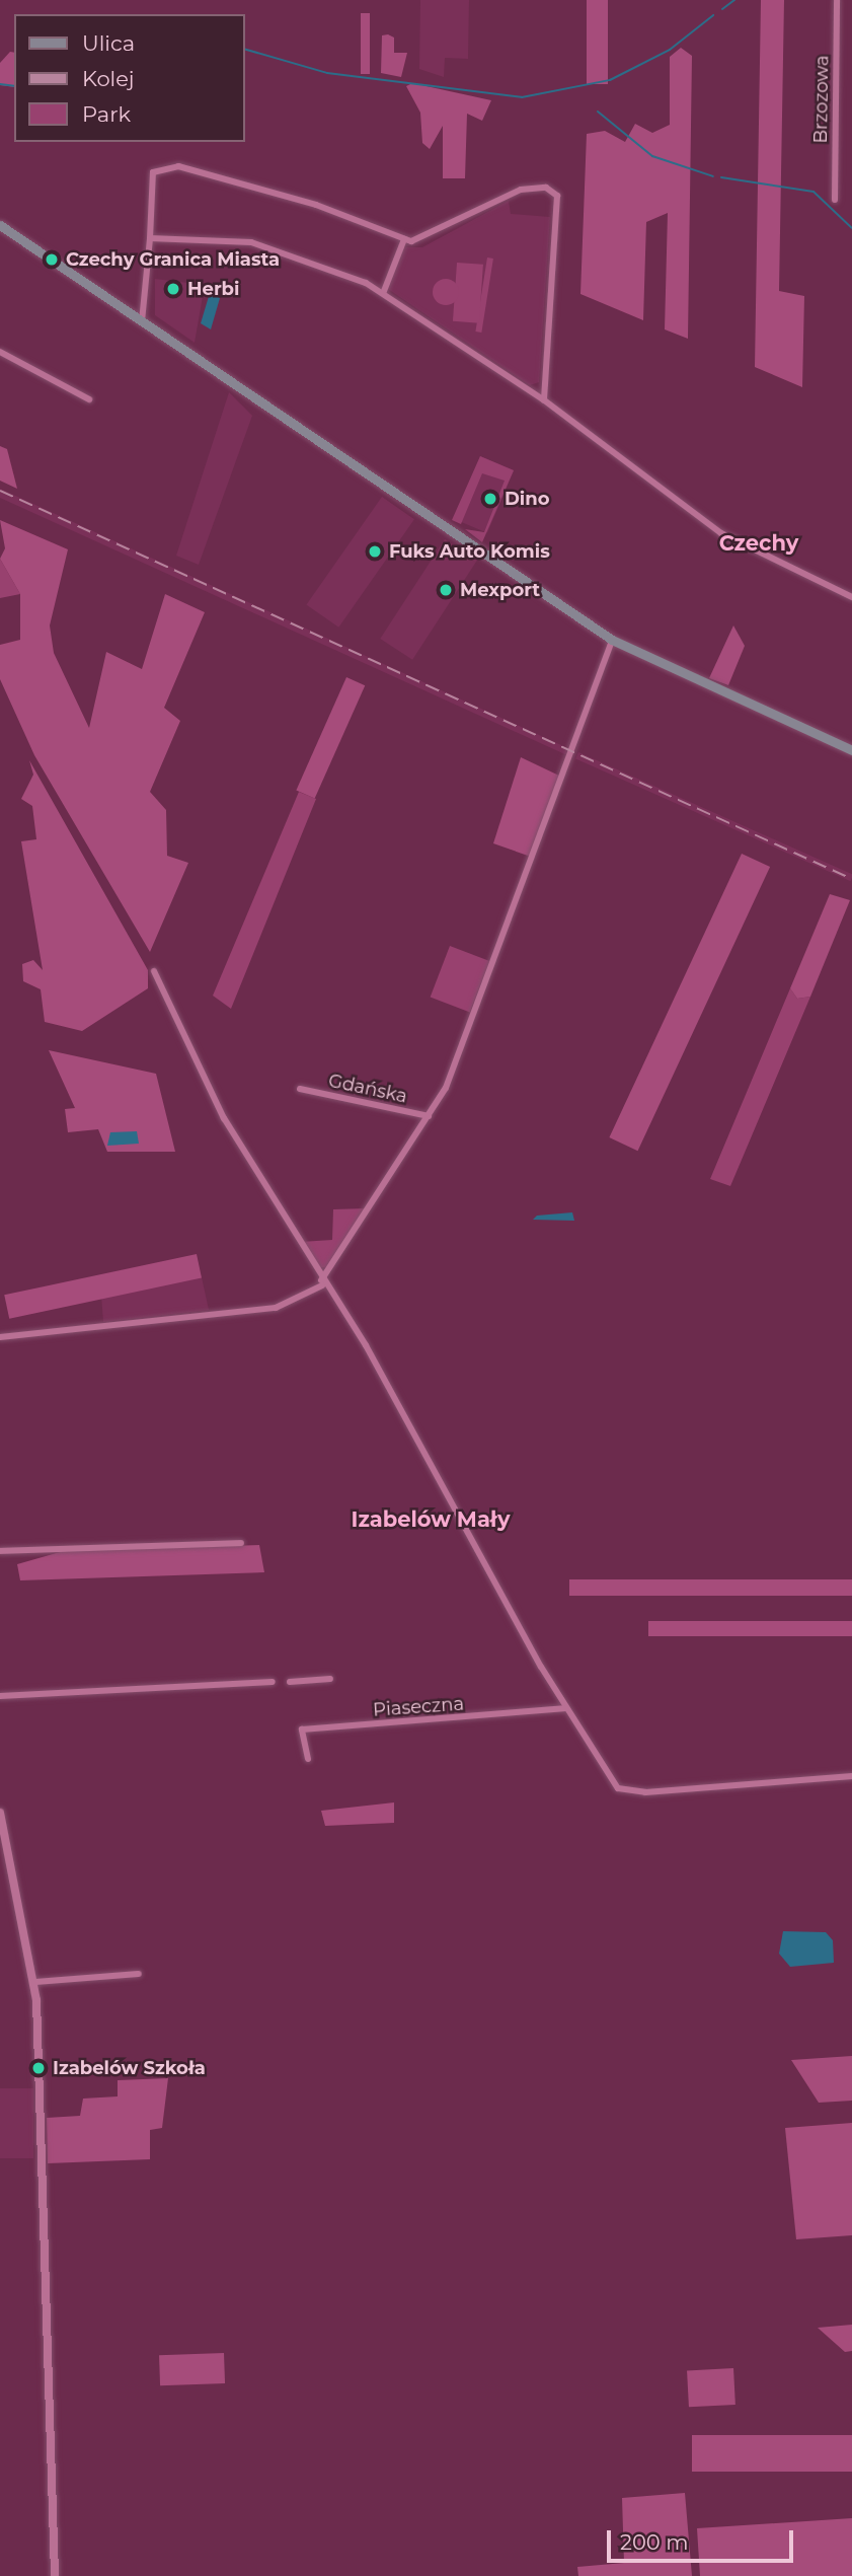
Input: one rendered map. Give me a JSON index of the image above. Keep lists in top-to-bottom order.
{
  "streets": {
    "street": ["Brzozowa", "Gdańska", "Piaseczna"]
  },
  "districts": ["Czechy", "Izabelów Mały"],
  "places": [
    "Czechy Granica Miasta",
    "Herbi",
    "Dino",
    "Fuks Auto Komis",
    "Mexport",
    "Izabelów Szkoła"
  ],
  "legend": ["Ulica", "Kolej", "Park"],
  "scale_bar": "200 m"
}
